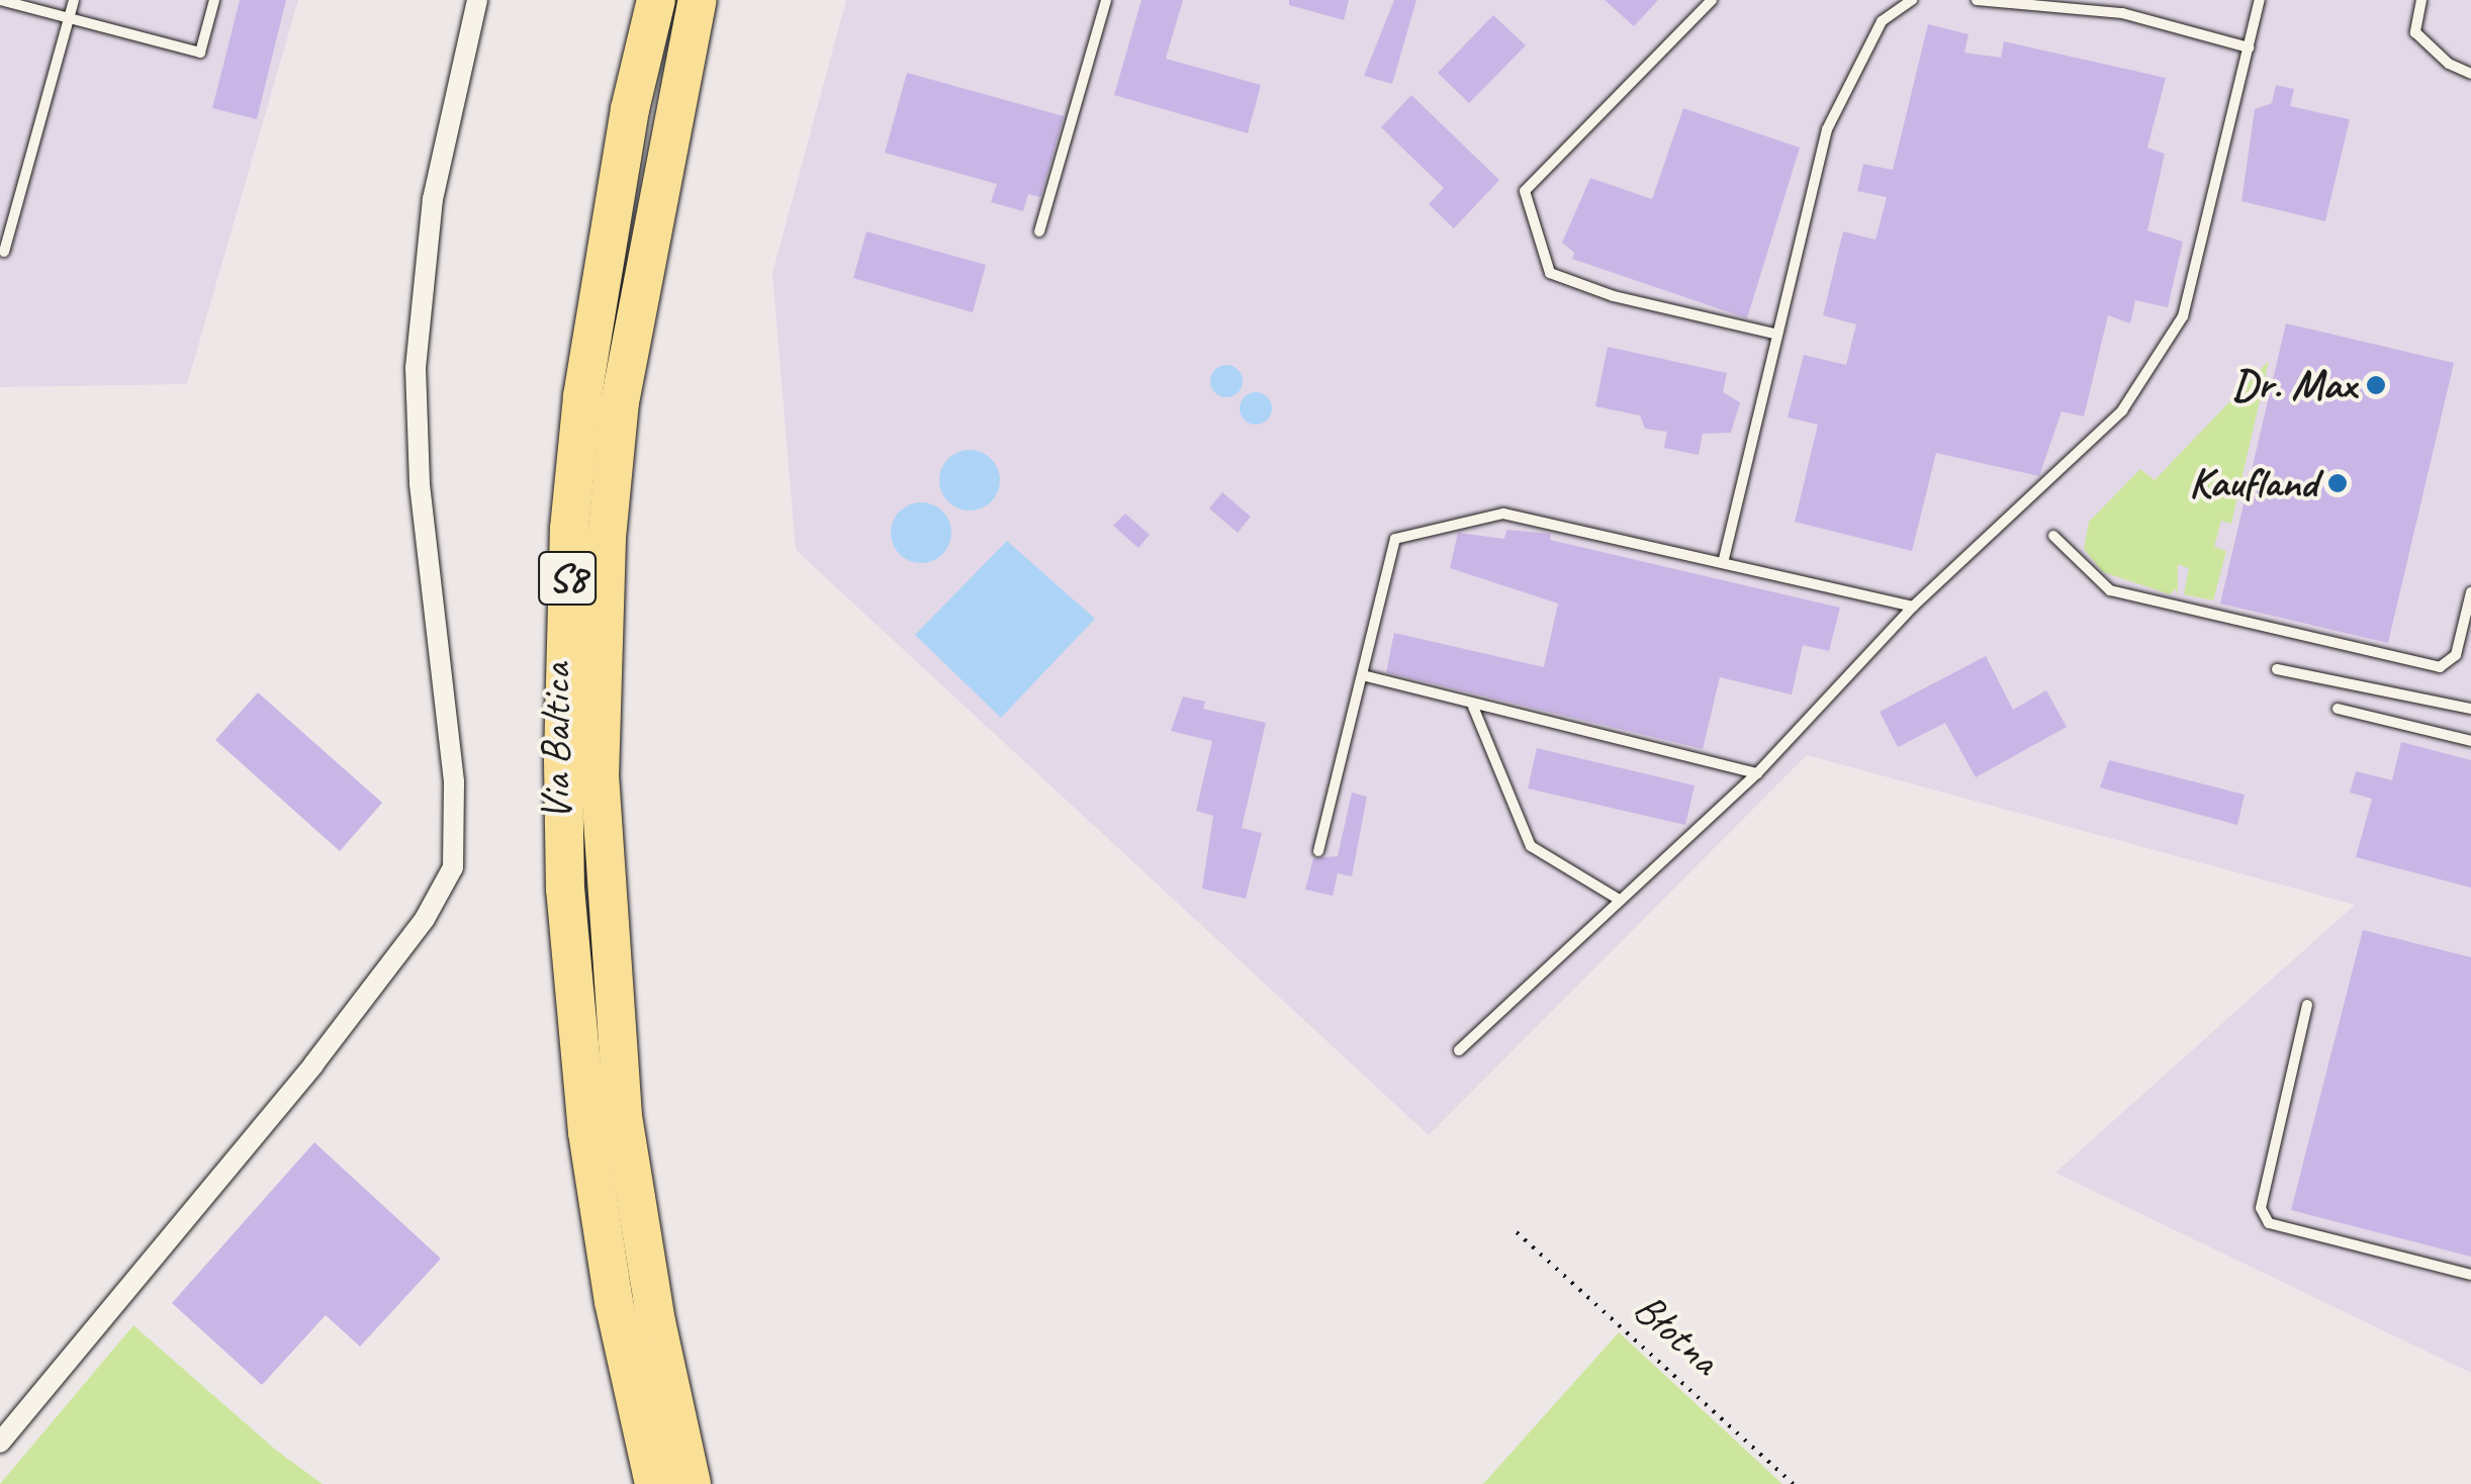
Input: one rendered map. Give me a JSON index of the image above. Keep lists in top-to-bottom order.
{
  "streets": {
    "highway": ["S8", "Via Baltica"],
    "path": ["Błotna"]
  },
  "places": ["Dr. Max", "Kaufland"]
}
